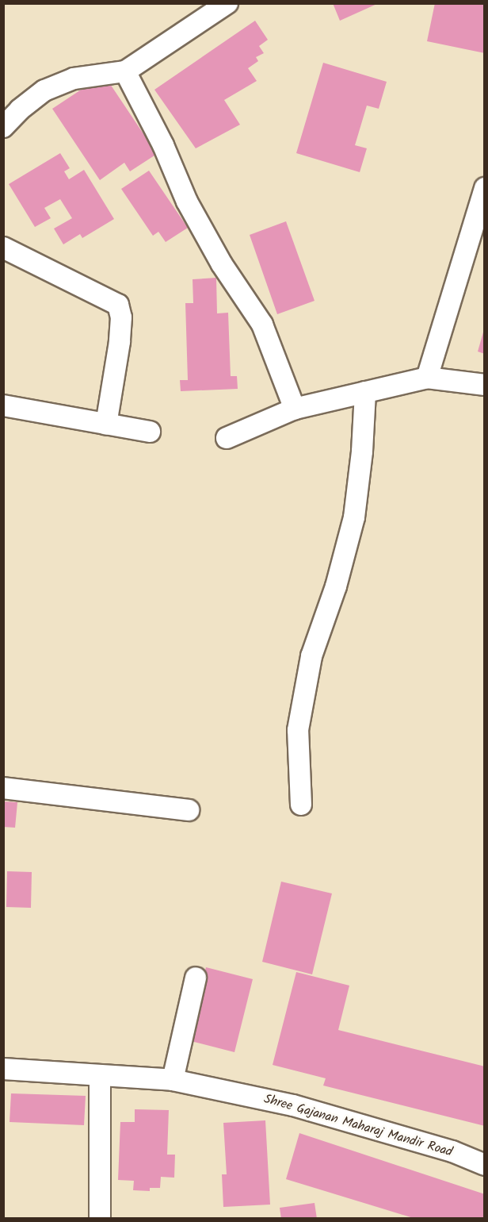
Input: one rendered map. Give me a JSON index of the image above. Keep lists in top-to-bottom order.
{
  "streets": {
    "street": ["Shree Gajanan Maharaj Mandir Road"]
  }
}
